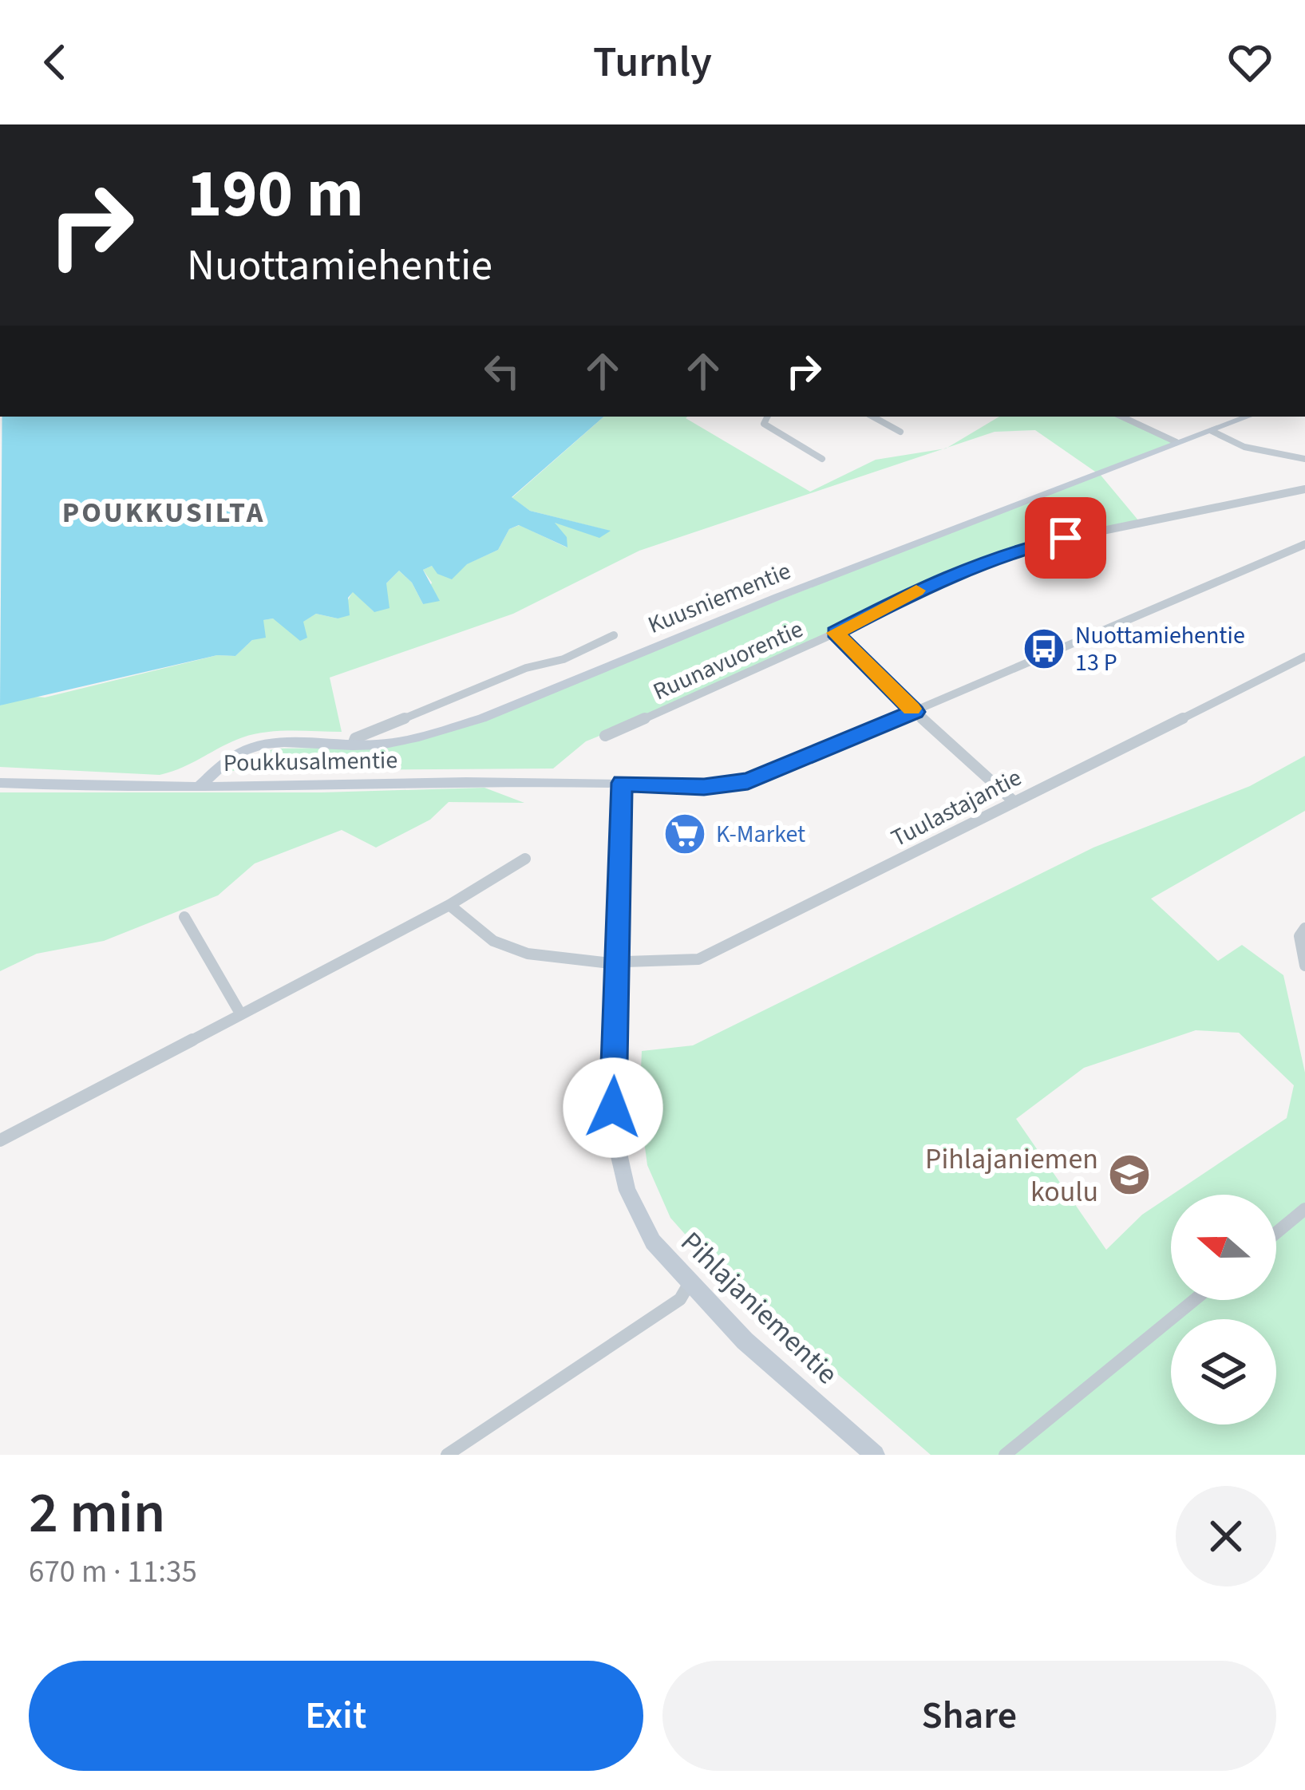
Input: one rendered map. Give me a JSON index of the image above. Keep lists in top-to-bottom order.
{
  "streets": {
    "street": [
      "Kuusniementie",
      "Ruunavuorentie",
      "Poukkusalmentie",
      "Tuulastajantie",
      "Pihlajaniementie"
    ]
  },
  "crossings": [
    ["Kuusniementie", "Poukkusalmentie"],
    ["Poukkusalmentie", "Pihlajaniementie"],
    ["Tuulastajantie", "Pihlajaniementie"]
  ],
  "districts": ["POUKKUSILTA"],
  "places": {
    "bus stop": ["Nuottamiehentie 13 P"],
    "supermarket": ["K-Market"],
    "school or university": ["Pihlajaniemen koulu"]
  },
  "north": "left",
  "page": {
    "header": "Turnly",
    "turn": ["190 m", "Nuottamiehentie"],
    "heading": ["2 min", "670 m · 11:35"],
    "buttons": ["Exit", "Share"]
  }
}
